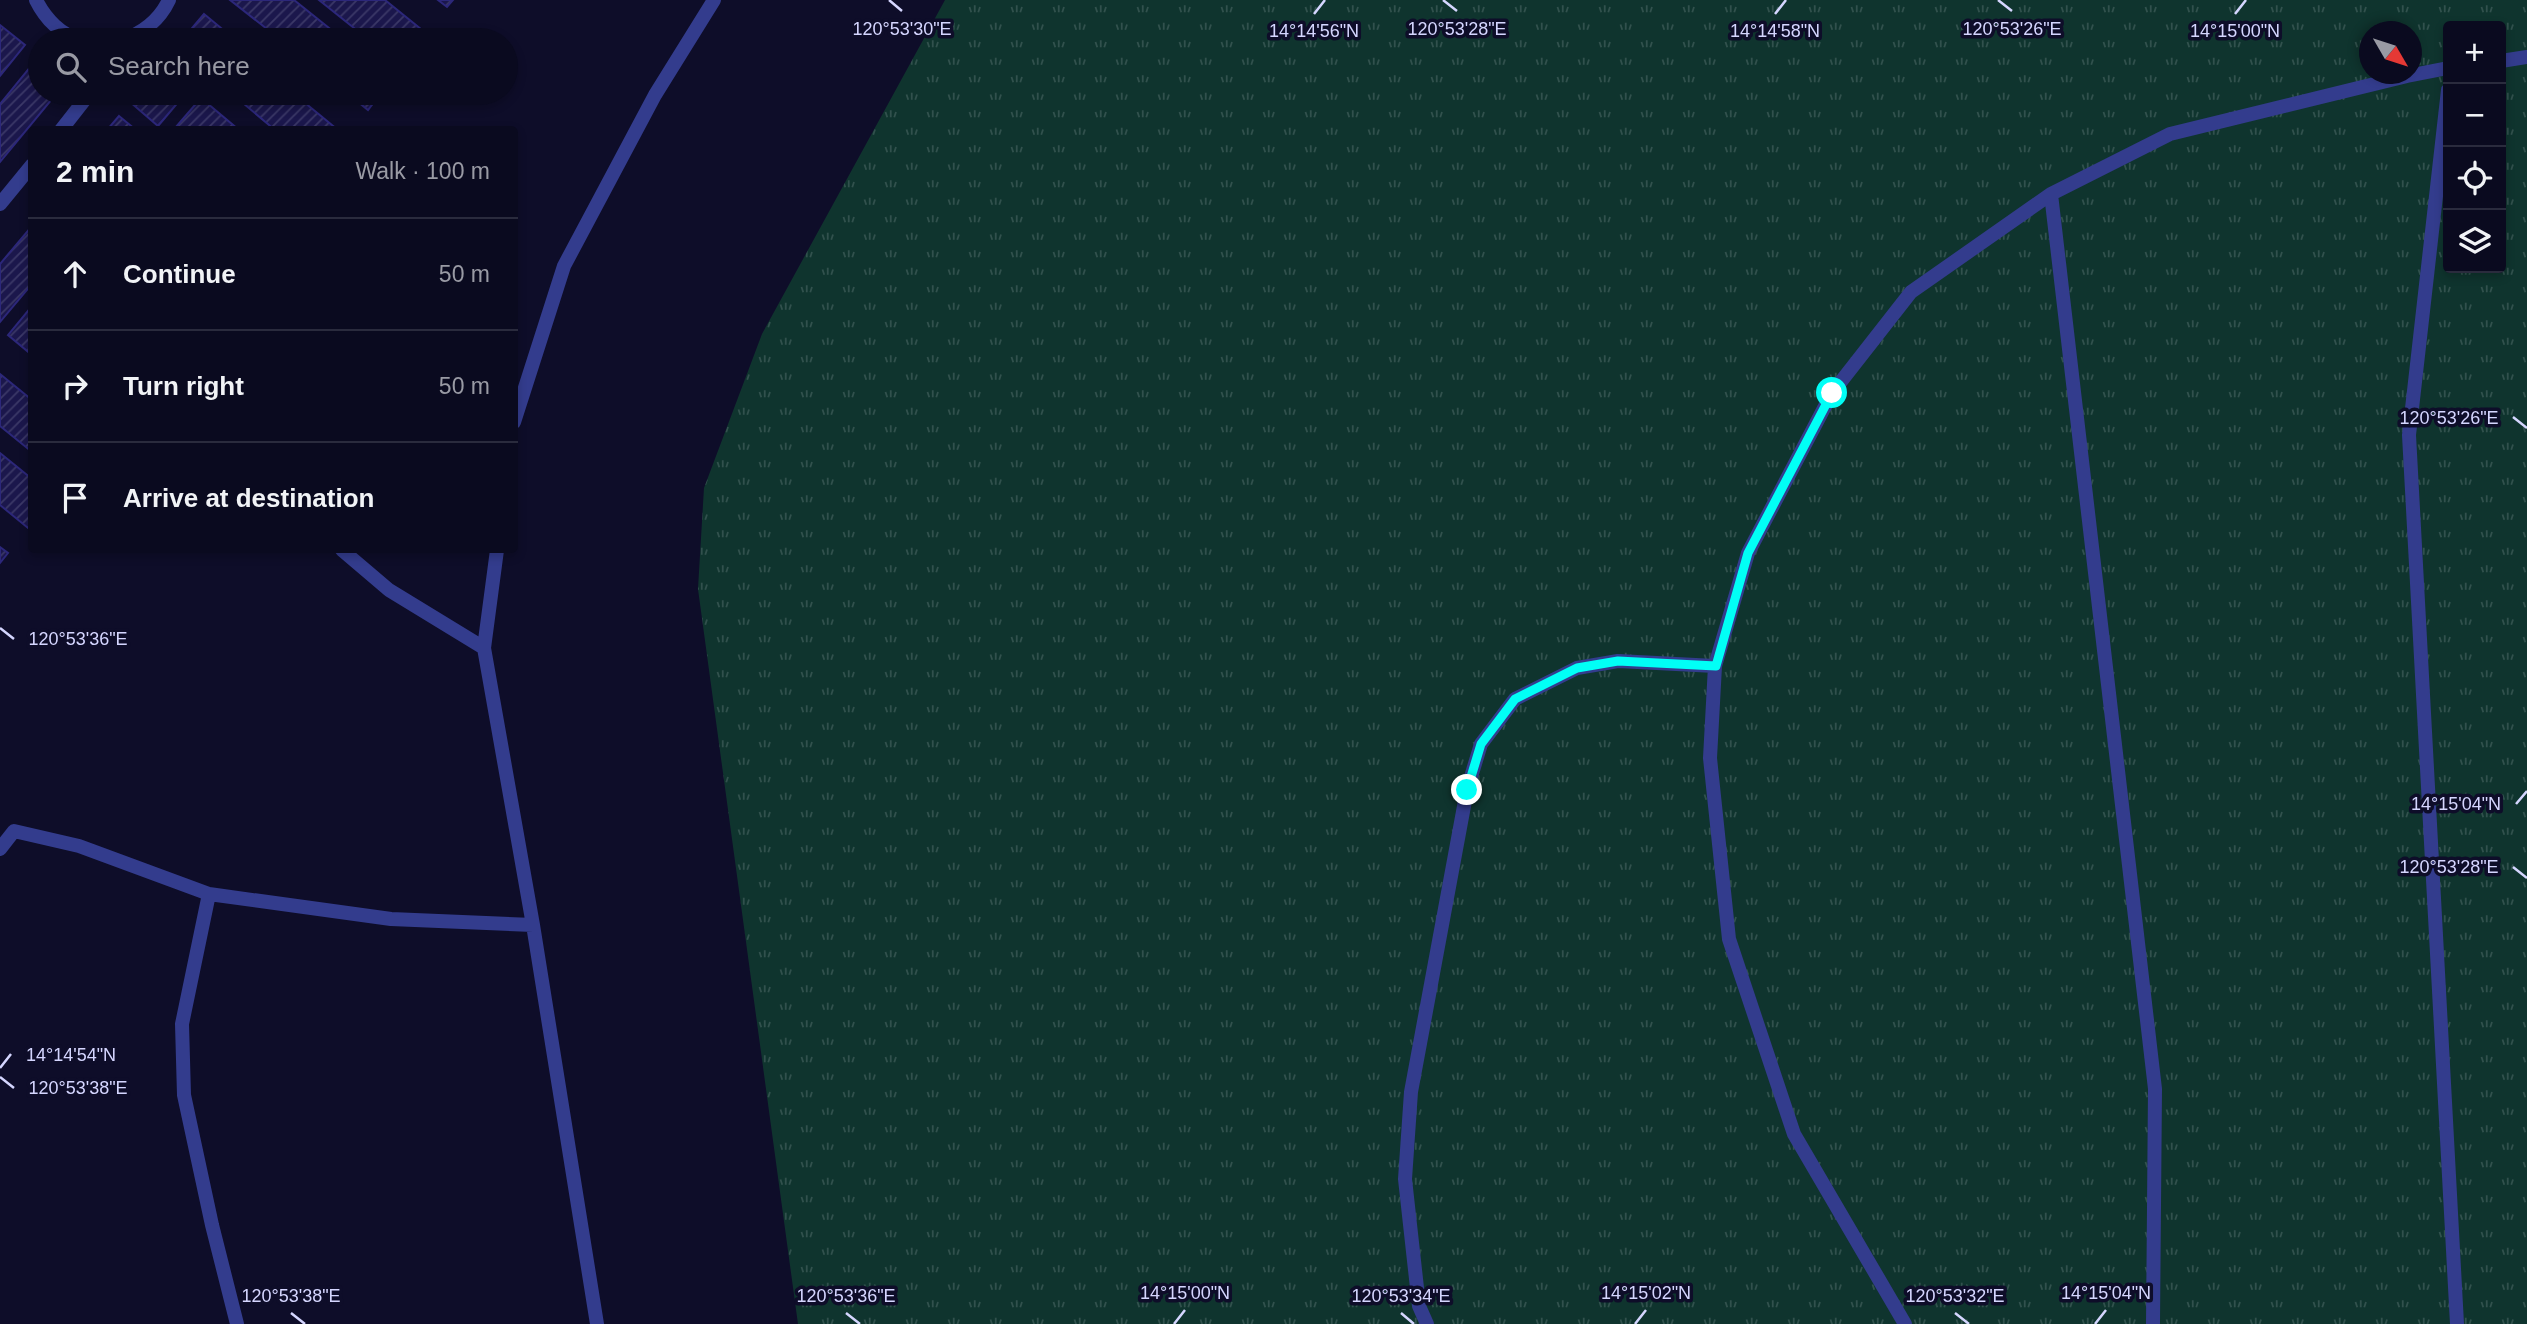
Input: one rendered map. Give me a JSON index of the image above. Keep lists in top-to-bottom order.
{
  "north": "bottom right",
  "page": {
    "map_buttons": ["+", "−"],
    "search": "Search here",
    "heading": ["2 min", "Walk · 100 m"],
    "list": [
      ["Continue", "50 m"],
      ["Turn right", "50 m"],
      "Arrive at destination"
    ]
  },
  "coordinates": [
    "120°53'26\"E",
    "120°53'30\"E",
    "120°53'28\"E",
    "14°14'56\"N",
    "14°14'58\"N",
    "14°15'00\"N",
    "120°53'36\"E",
    "14°15'04\"N",
    "14°14'54\"N",
    "120°53'38\"E",
    "14°15'02\"N",
    "120°53'34\"E",
    "120°53'32\"E"
  ]
}
